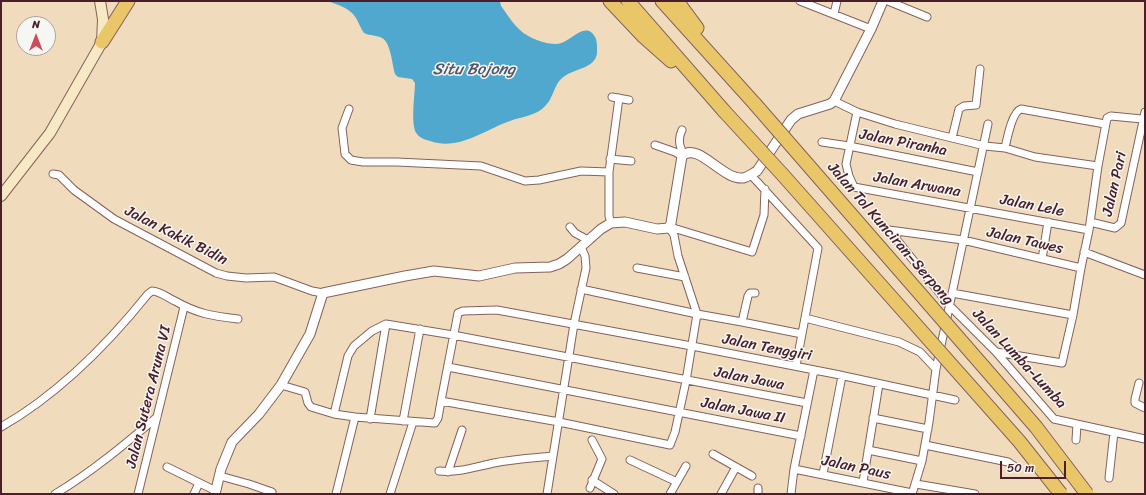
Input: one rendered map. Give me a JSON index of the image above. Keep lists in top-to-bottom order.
{
  "streets": {
    "highway": ["Jalan Tol Kunciran–Serpong"],
    "street": [
      "Jalan Piranha",
      "Jalan Pari",
      "Jalan Arwana",
      "Jalan Lele",
      "Jalan Kakik Bidin",
      "Jalan Tawes",
      "Jalan Tenggiri",
      "Jalan Lumba-Lumba",
      "Jalan Jawa",
      "Jalan Sutera Aruna VI",
      "Jalan Jawa II",
      "Jalan Paus"
    ]
  },
  "crossings": [
    ["Jalan Piranha", "Jalan Arwana"],
    ["Jalan Arwana", "Jalan Lele"],
    ["Jalan Tawes", "Jalan Lumba-Lumba"],
    ["Jalan Tenggiri", "Jalan Jawa"],
    ["Jalan Tenggiri", "Jalan Jawa II"]
  ],
  "water": ["Situ Bojong"],
  "scale_bar": "50 m",
  "north": "top"
}
